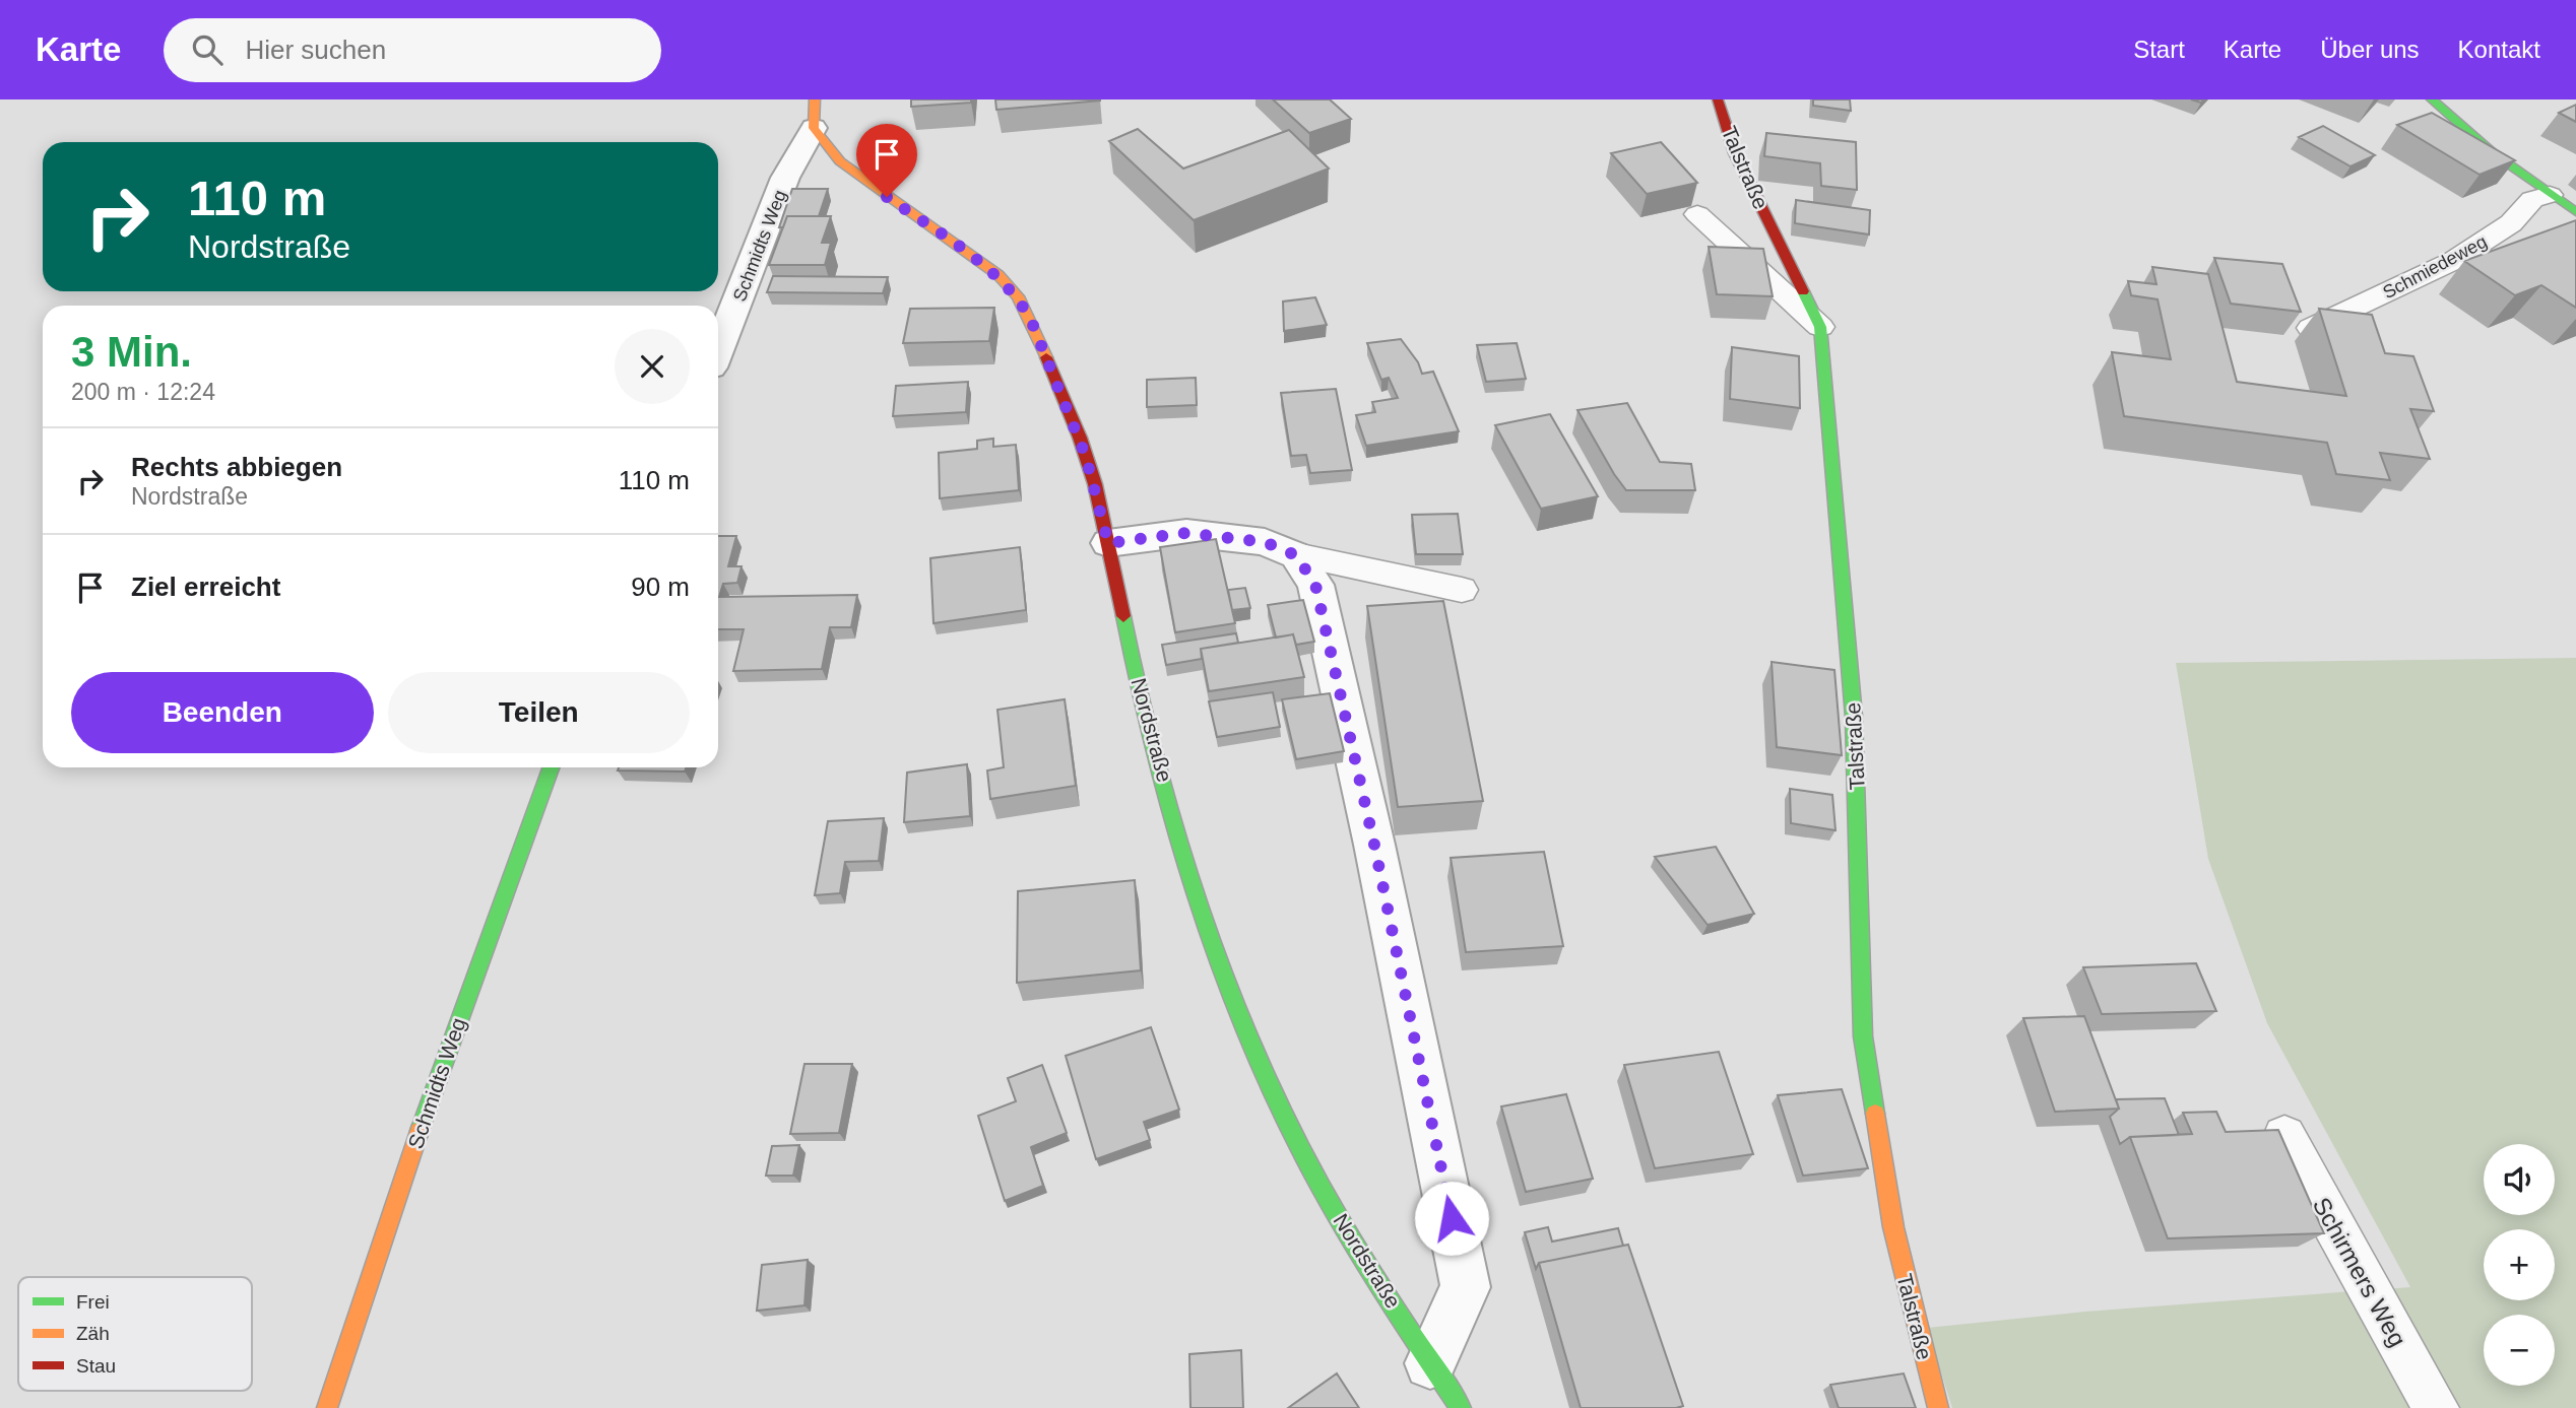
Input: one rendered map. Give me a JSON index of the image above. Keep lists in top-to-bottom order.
{
  "streets": {
    "street": ["Talstraße", "Schmidts Weg", "Nordstraße"],
    "lane": ["Schmiedeweg", "Schirmers Weg"]
  },
  "crossings": [
    ["Schmidts Weg", "Nordstraße"]
  ],
  "legend": ["Frei", "Zäh", "Stau"],
  "page": {
    "header": "Karte",
    "search": "Hier suchen",
    "nav": [
      "Start",
      "Karte",
      "Über uns",
      "Kontakt"
    ],
    "turn": ["110 m", "Nordstraße"],
    "heading": ["3 Min.", "200 m · 12:24"],
    "list": [
      {
        "name": "Rechts abbiegen",
        "note": "Nordstraße",
        "value": "110 m"
      },
      {
        "name": "Ziel erreicht",
        "value": "90 m"
      }
    ],
    "buttons": ["Beenden", "Teilen"],
    "map_buttons": ["+", "−"]
  }
}
